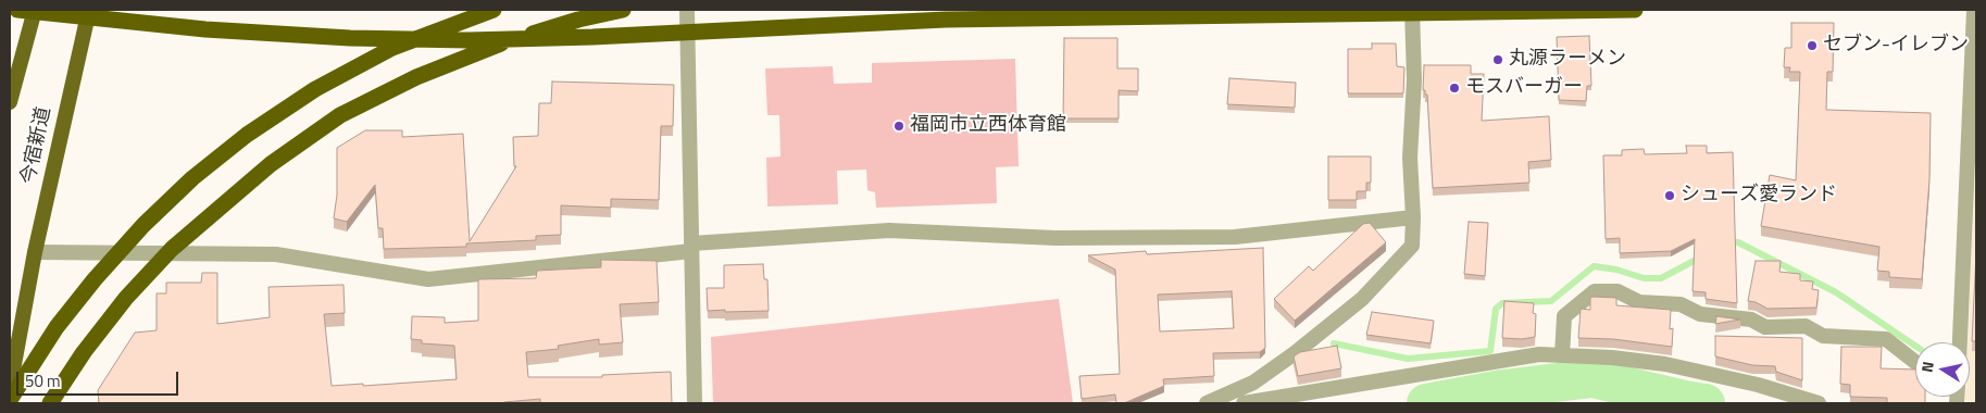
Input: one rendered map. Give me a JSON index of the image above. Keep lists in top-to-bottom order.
{
  "streets": {
    "highway": ["今宿新道"]
  },
  "places": [
    "セブン-イレブン",
    "丸源ラーメン",
    "モスバーガー",
    "福岡市立西体育館",
    "シューズ愛ランド"
  ],
  "scale_bar": "50 m",
  "north": "left"
}
